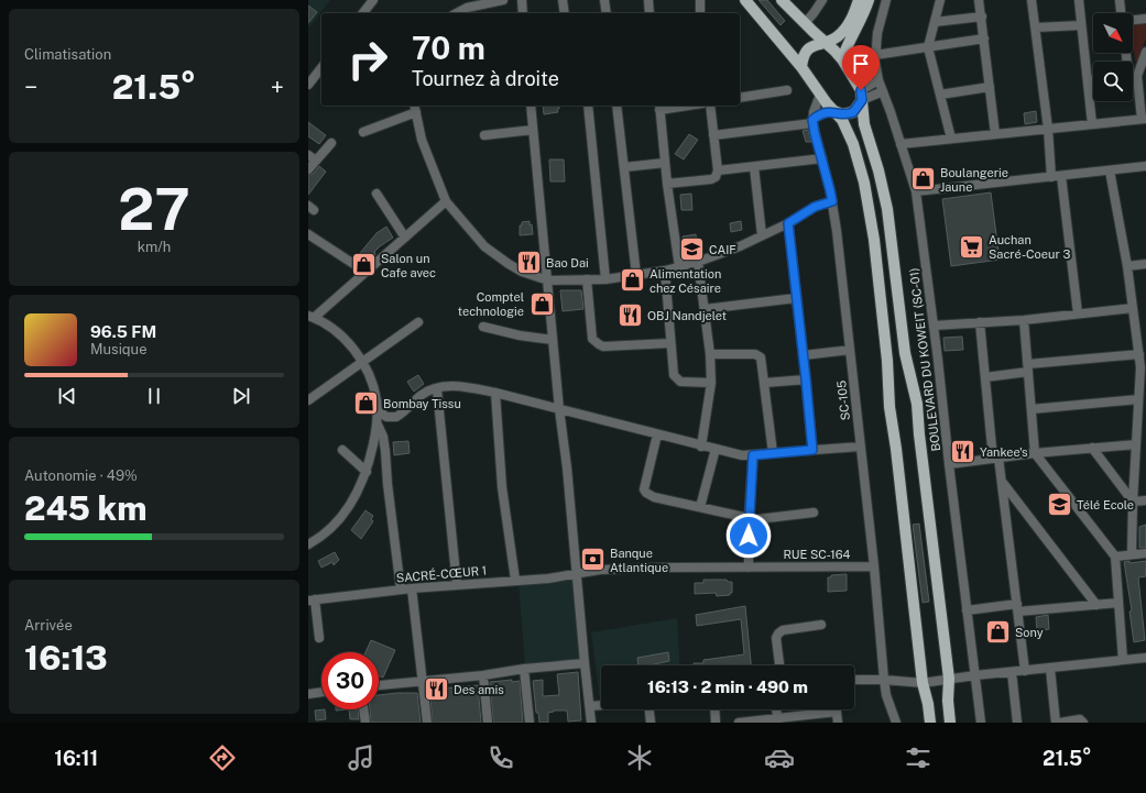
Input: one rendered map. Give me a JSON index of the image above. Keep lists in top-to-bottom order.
{
  "streets": {
    "street": [
      "BOULEVARD DU KOWEIT (SC-01)",
      "SC-105",
      "RUE SC-164",
      "SACRÉ-CŒUR 1"
    ]
  },
  "crossings": [
    ["SC-105", "RUE SC-164"],
    ["RUE SC-164", "SACRÉ-CŒUR 1"]
  ],
  "places": {
    "shop": [
      "Boulangerie Jaune",
      "Salon un Cafe avec",
      "Alimentation chez Césaire",
      "Comptel technologie",
      "Bombay Tissu",
      "Sony"
    ],
    "supermarket": ["Auchan Sacré-Coeur 3"],
    "school or university": ["CAIF", "Télé Ecole"],
    "restaurant": [
      "Bao Dai",
      "OBJ Nandjelet",
      "Yankee's",
      "Des amis"
    ],
    "bank": ["Banque Atlantique"]
  },
  "north": "bottom right",
  "page": {
    "tile": [
      "Climatisation",
      ["27", "km/h"],
      ["Autonomie · 49%", "245 km"],
      ["Arrivée", "16:13"]
    ],
    "turn": ["70 m", "Tournez à droite"],
    "heat": ["−", "21.5°", "+"],
    "song": ["96.5 FM", "Musique"],
    "limit": "30",
    "trip": "16:13 · 2 min · 490 m",
    "tabs": ["16:11", "21.5°"]
  }
}
